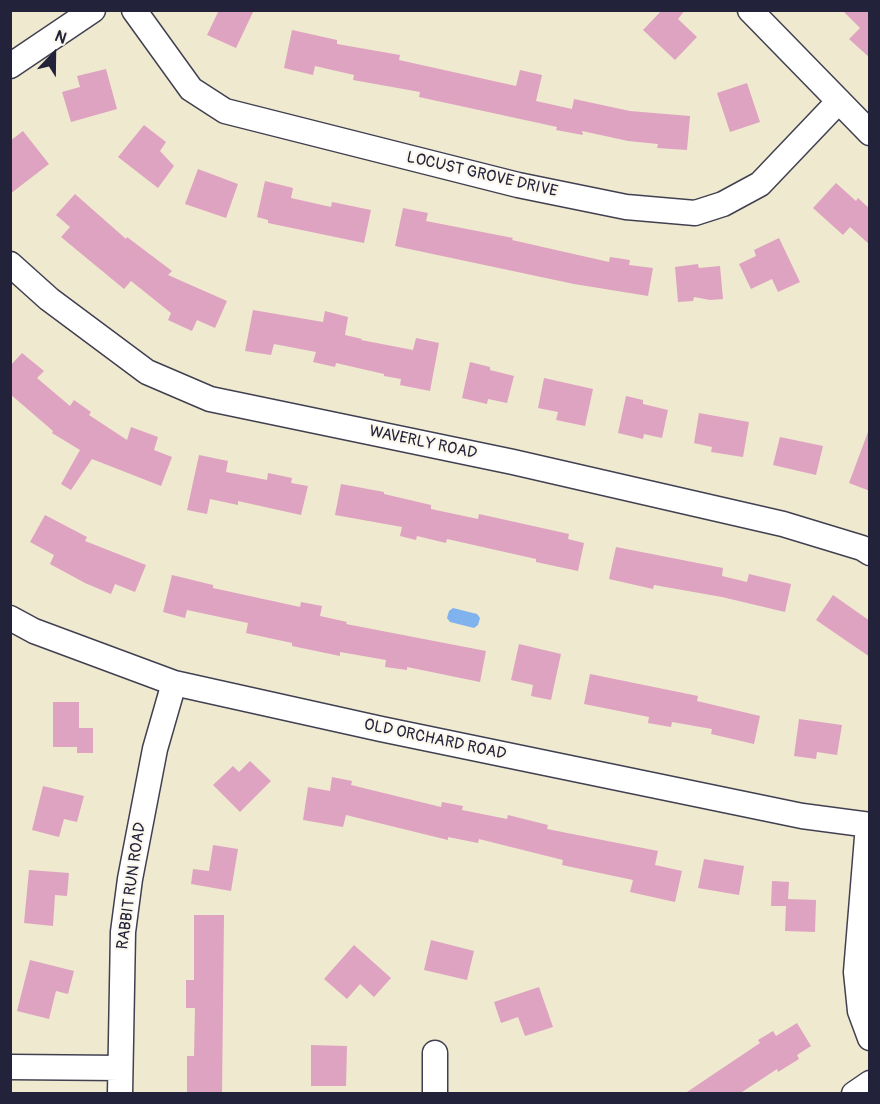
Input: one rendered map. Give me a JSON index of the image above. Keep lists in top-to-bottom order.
{
  "streets": {
    "street": [
      "LOCUST GROVE DRIVE",
      "WAVERLY ROAD",
      "OLD ORCHARD ROAD",
      "RABBIT RUN ROAD"
    ]
  },
  "crossings": [
    ["OLD ORCHARD ROAD", "RABBIT RUN ROAD"]
  ],
  "north": "top"
}
